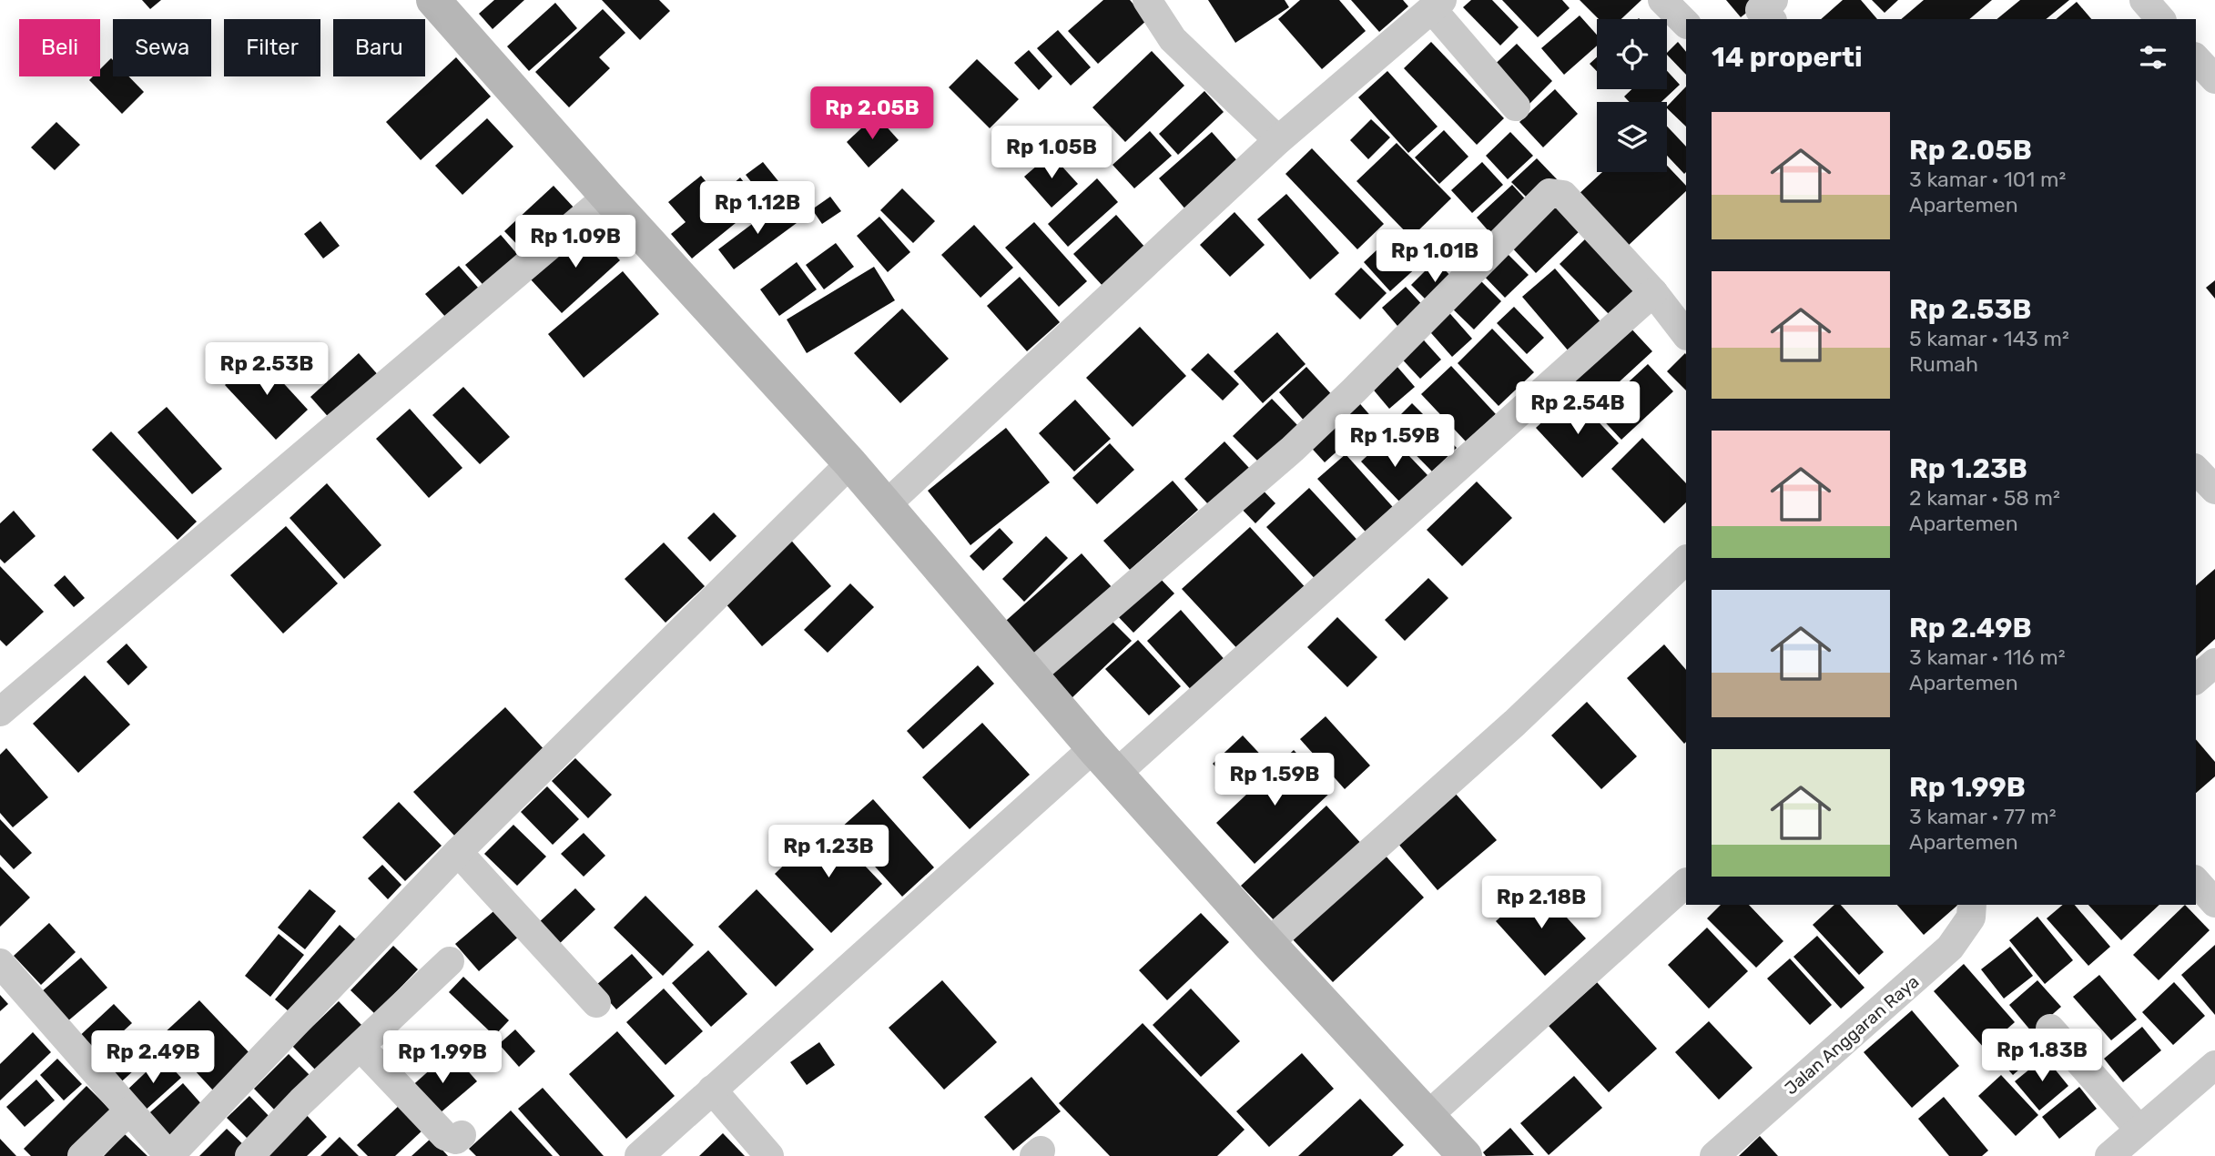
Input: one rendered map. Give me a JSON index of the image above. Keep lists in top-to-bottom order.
{
  "streets": {
    "street": ["Jalan Anggaran Raya"]
  },
  "page": {
    "chip": [
      "Beli",
      "Sewa",
      "Filter",
      "Baru"
    ],
    "heading": "14 properti",
    "price": [
      "Rp 2.05B",
      "Rp 1.05B",
      "Rp 1.12B",
      "Rp 1.09B",
      "Rp 1.01B",
      "Rp 2.53B",
      "Rp 2.54B",
      "Rp 1.59B",
      "Rp 1.59B",
      "Rp 1.23B",
      "Rp 2.18B",
      "Rp 1.83B",
      "Rp 2.49B",
      "Rp 1.99B"
    ],
    "list": [
      {
        "name": "Rp 2.05B",
        "note": "3 kamar · 101 m² · Apartemen"
      },
      {
        "name": "Rp 2.53B",
        "note": "5 kamar · 143 m² · Rumah"
      },
      {
        "name": "Rp 1.23B",
        "note": "2 kamar · 58 m² · Apartemen"
      },
      {
        "name": "Rp 2.49B",
        "note": "3 kamar · 116 m² · Apartemen"
      },
      {
        "name": "Rp 1.99B",
        "note": "3 kamar · 77 m² · Apartemen"
      }
    ]
  }
}
